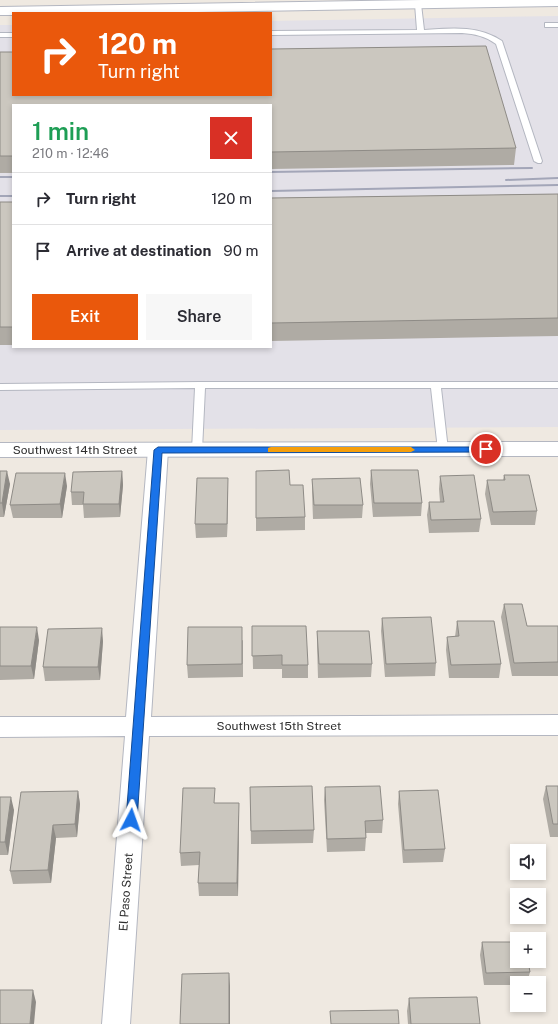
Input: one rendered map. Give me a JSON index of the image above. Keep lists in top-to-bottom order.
{
  "streets": {
    "main road": ["Southwest 14th Street"],
    "street": ["Southwest 15th Street", "El Paso Street"]
  },
  "crossings": [
    ["Southwest 14th Street", "El Paso Street"],
    ["Southwest 15th Street", "El Paso Street"]
  ],
  "page": {
    "turn": ["120 m", "Turn right"],
    "heading": ["1 min", "210 m · 12:46"],
    "list": [
      {
        "name": "Turn right",
        "value": "120 m"
      },
      {
        "name": "Arrive at destination",
        "value": "90 m"
      }
    ],
    "buttons": ["Exit", "Share"],
    "map_buttons": ["+", "−"]
  }
}
